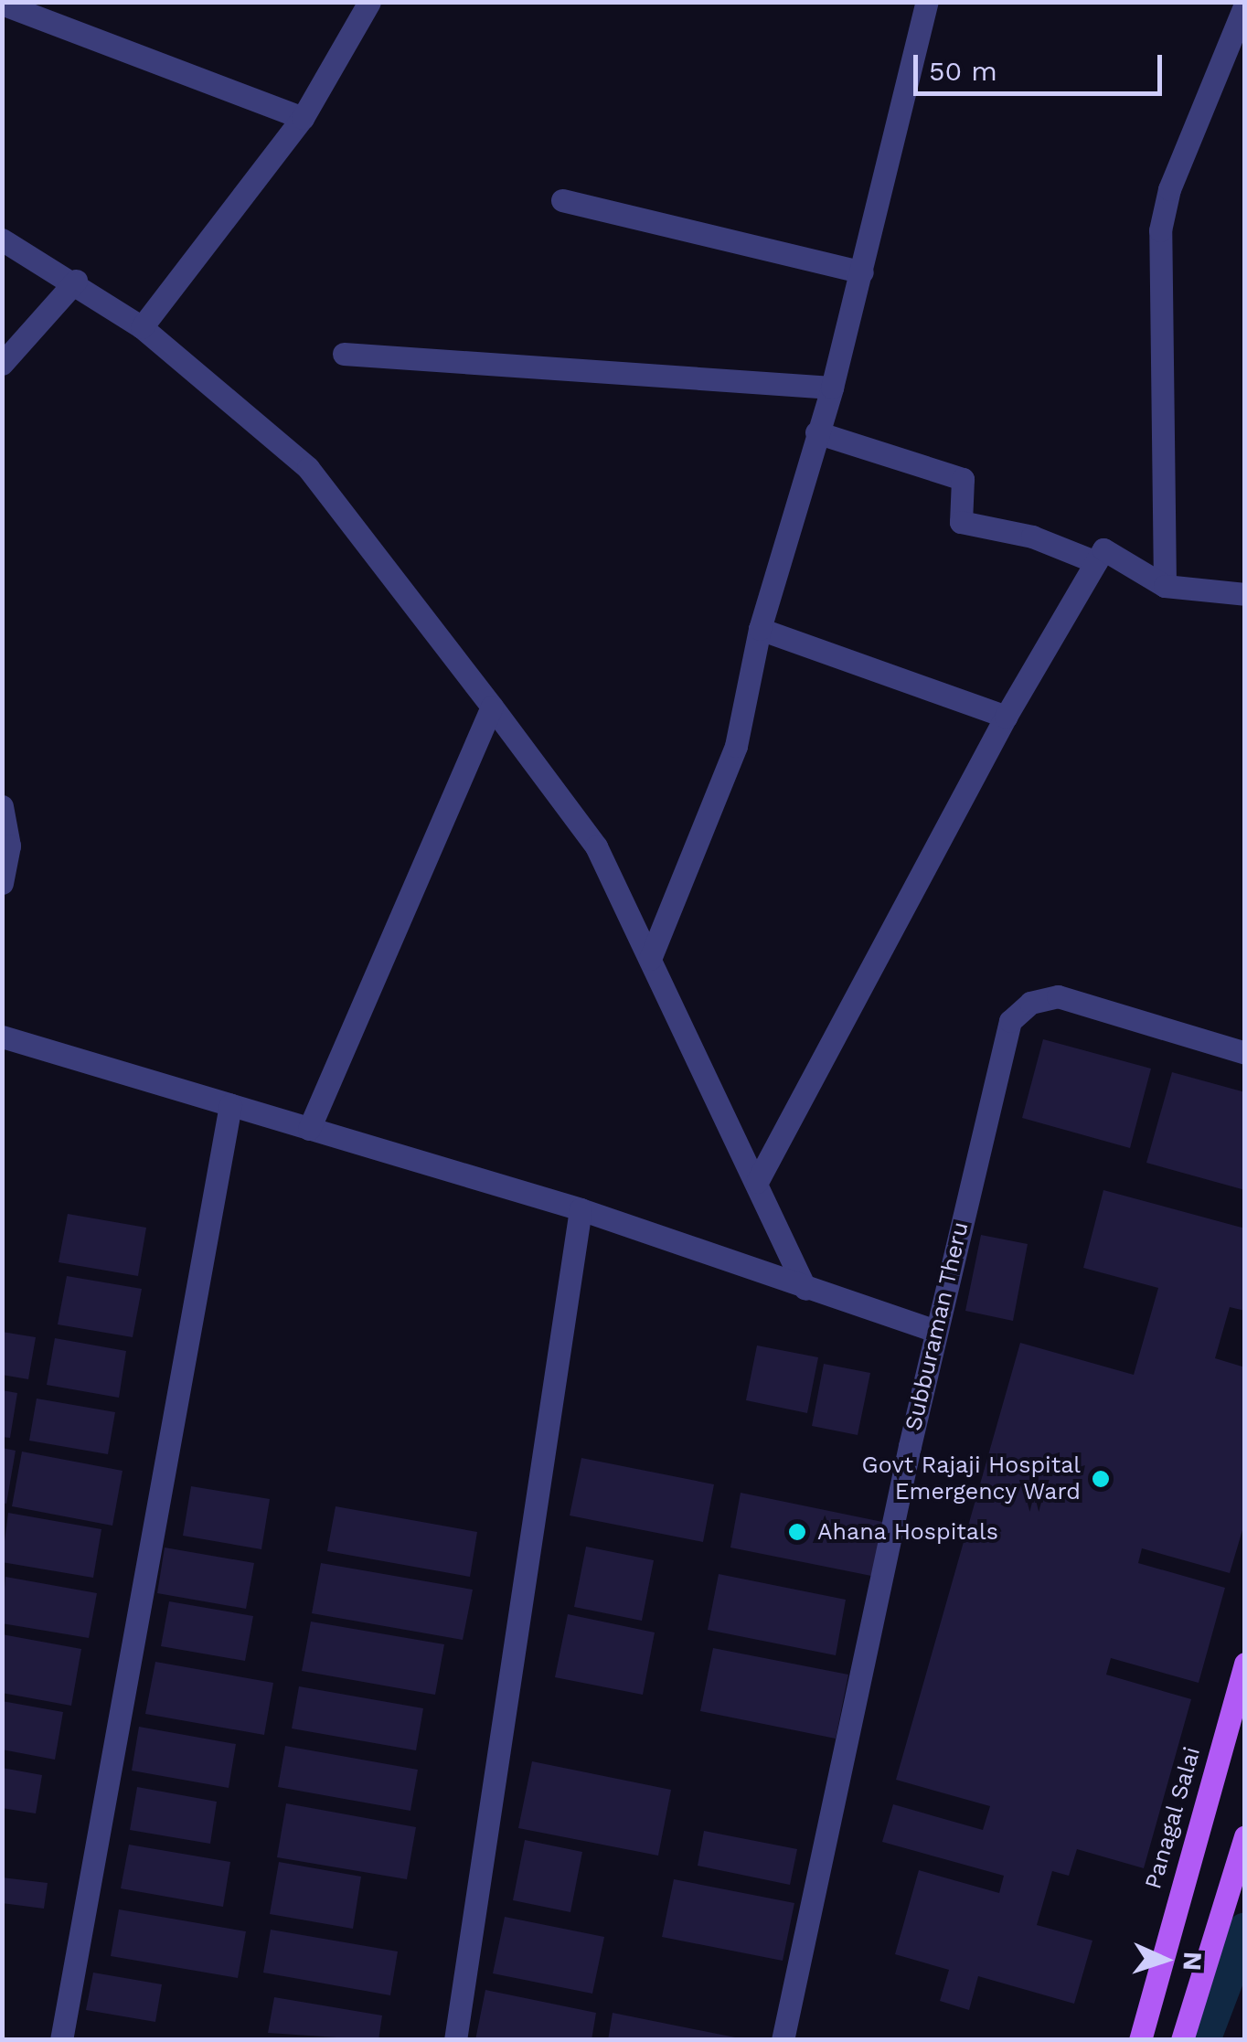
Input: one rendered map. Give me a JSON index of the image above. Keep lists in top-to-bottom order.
{
  "streets": {
    "main road": ["Panagal Salai"],
    "street": ["Subburaman Theru"]
  },
  "places": ["Govt Rajaji Hospital Emergency Ward", "Ahana Hospitals"],
  "scale_bar": "50 m",
  "north": "right"
}
